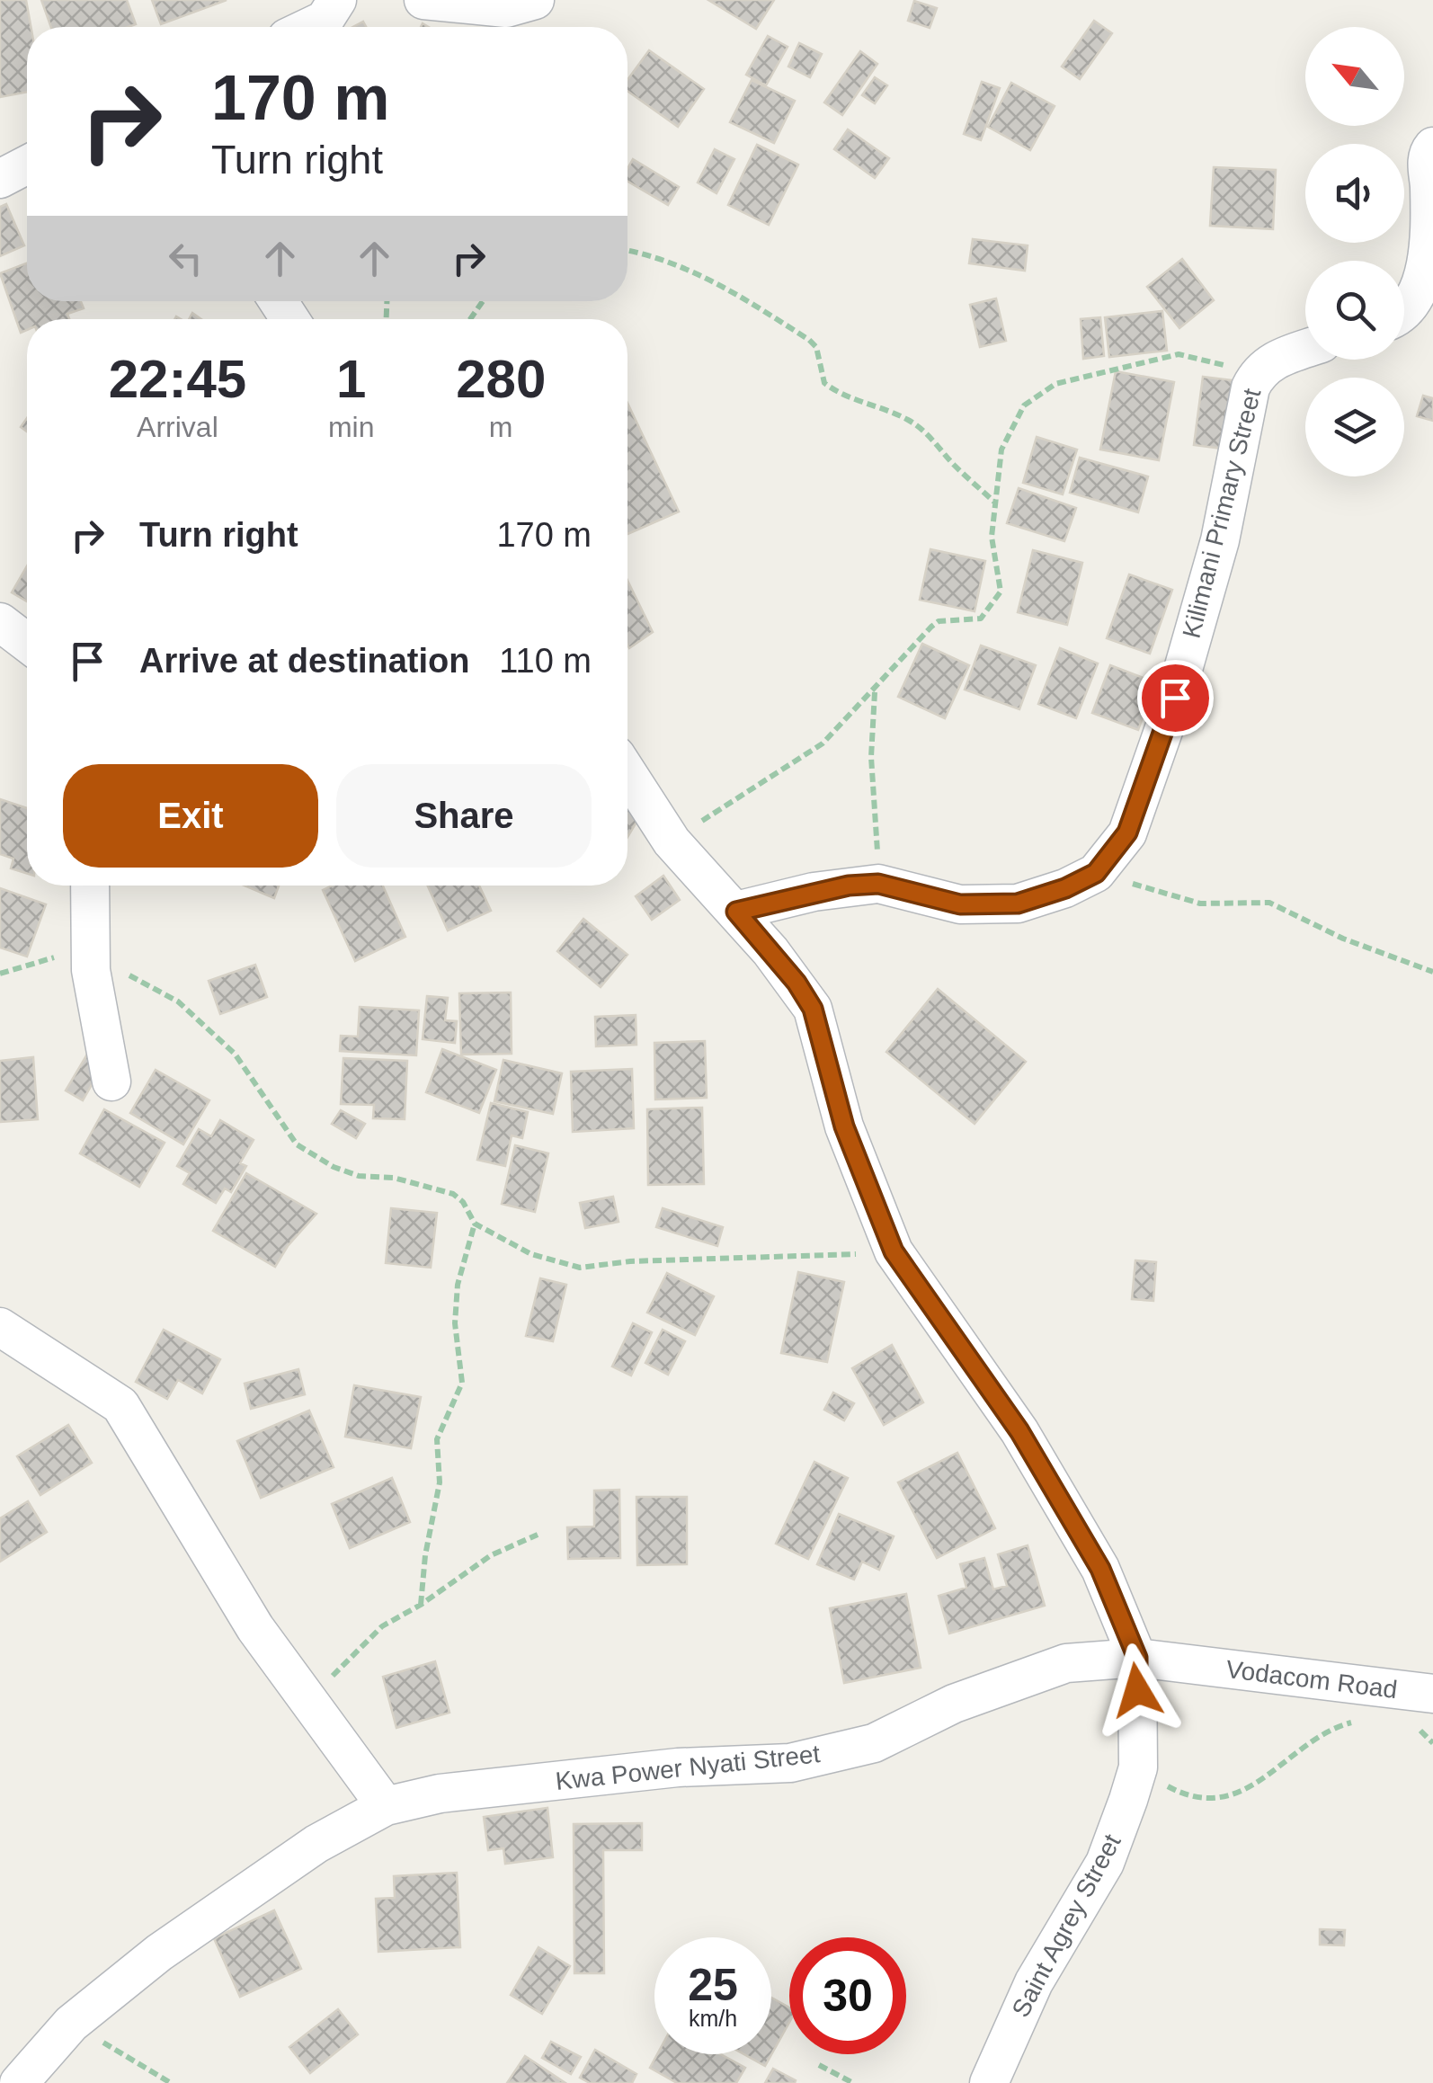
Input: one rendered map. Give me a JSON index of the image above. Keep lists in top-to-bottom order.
{
  "streets": {
    "street": [
      "Kilimani Primary Street",
      "Vodacom Road",
      "Kwa Power Nyati Street",
      "Saint Agrey Street"
    ]
  },
  "crossings": [
    ["Vodacom Road", "Kwa Power Nyati Street"],
    ["Vodacom Road", "Saint Agrey Street"],
    ["Kwa Power Nyati Street", "Saint Agrey Street"]
  ],
  "north": "top left",
  "page": {
    "turn": ["170 m", "Turn right"],
    "eta": [
      "22:45",
      "Arrival",
      "1",
      "min",
      "280",
      "m"
    ],
    "list": [
      {
        "name": "Turn right",
        "value": "170 m"
      },
      {
        "name": "Arrive at destination",
        "value": "110 m"
      }
    ],
    "buttons": ["Exit", "Share"],
    "speed": "25 km/h",
    "limit": "30"
  }
}
